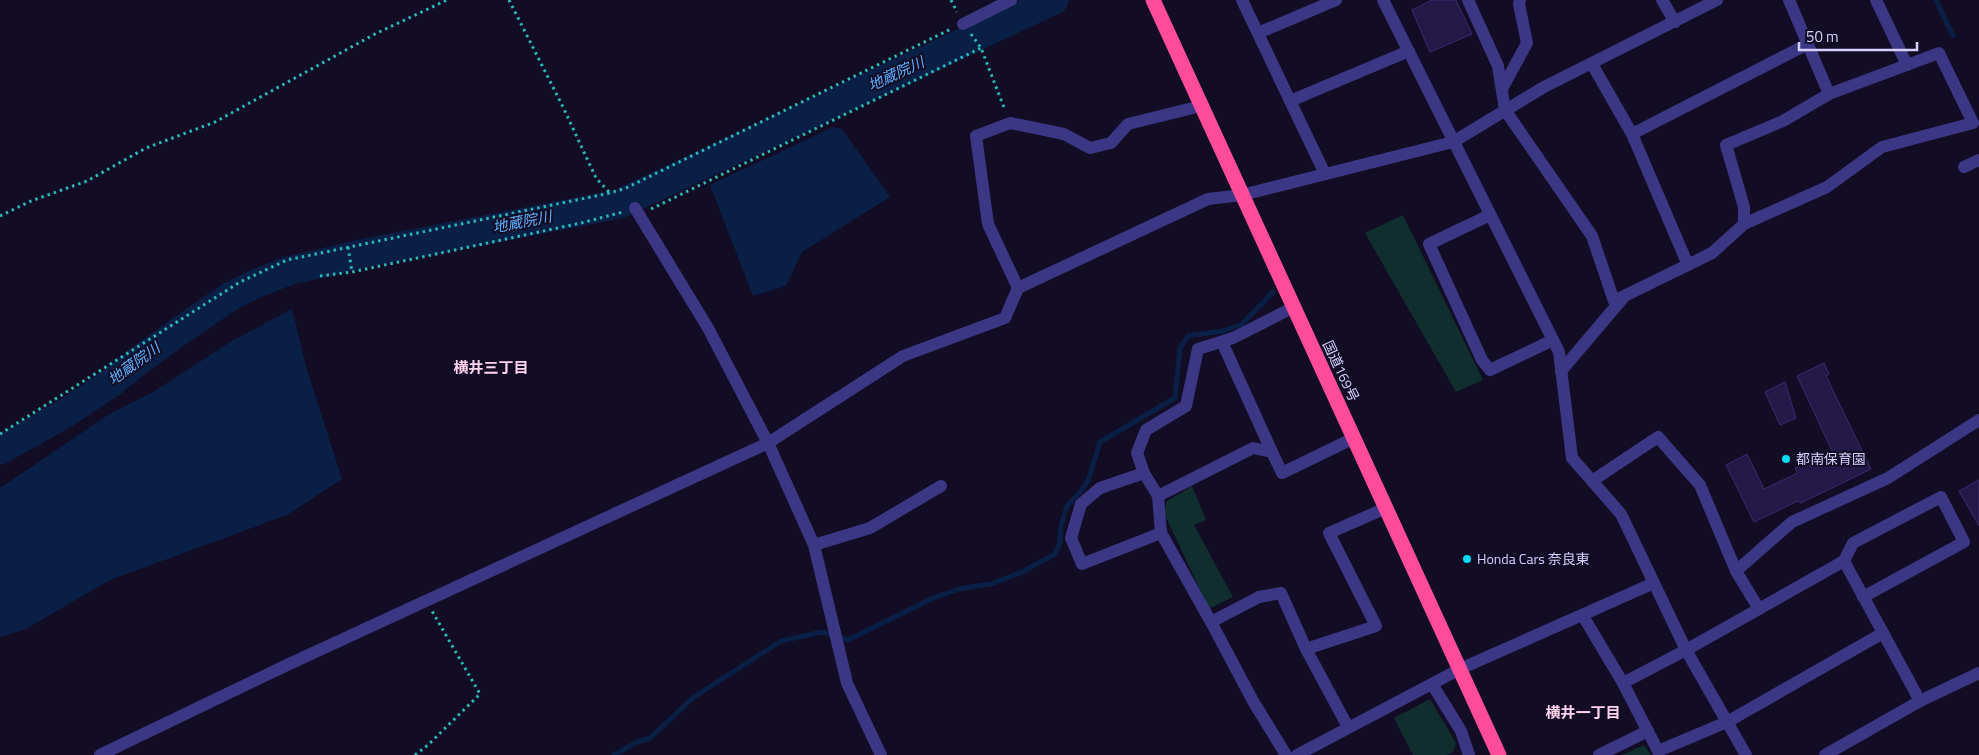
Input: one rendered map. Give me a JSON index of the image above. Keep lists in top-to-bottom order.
{
  "streets": {
    "highway": ["国道169号"]
  },
  "districts": ["横井三丁目", "横井一丁目"],
  "water": ["地蔵院川"],
  "places": ["都南保育園", "Honda Cars 奈良東"],
  "scale_bar": "50 m"
}
